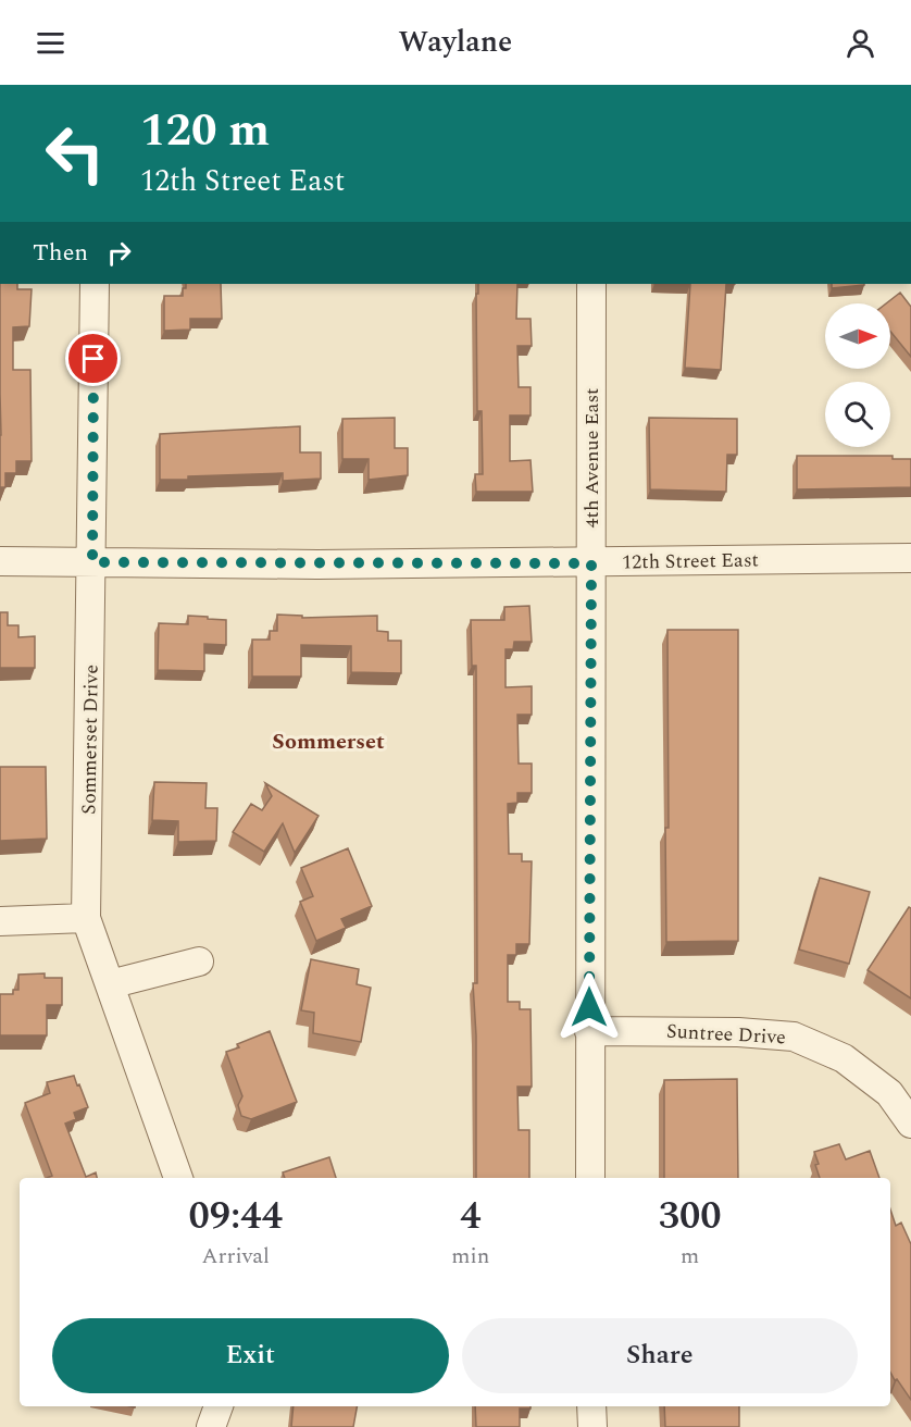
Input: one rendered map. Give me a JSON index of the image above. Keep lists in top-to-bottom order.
{
  "streets": {
    "street": [
      "4th Avenue East",
      "12th Street East",
      "Sommerset Drive",
      "Suntree Drive"
    ]
  },
  "crossings": [
    ["4th Avenue East", "12th Street East"],
    ["4th Avenue East", "Suntree Drive"],
    ["12th Street East", "Sommerset Drive"]
  ],
  "districts": ["Sommerset"],
  "north": "right",
  "page": {
    "header": "Waylane",
    "turn": ["120 m", "12th Street East"],
    "then": "Then",
    "eta": [
      "09:44",
      "Arrival",
      "4",
      "min",
      "300",
      "m"
    ],
    "buttons": ["Exit", "Share"]
  }
}
